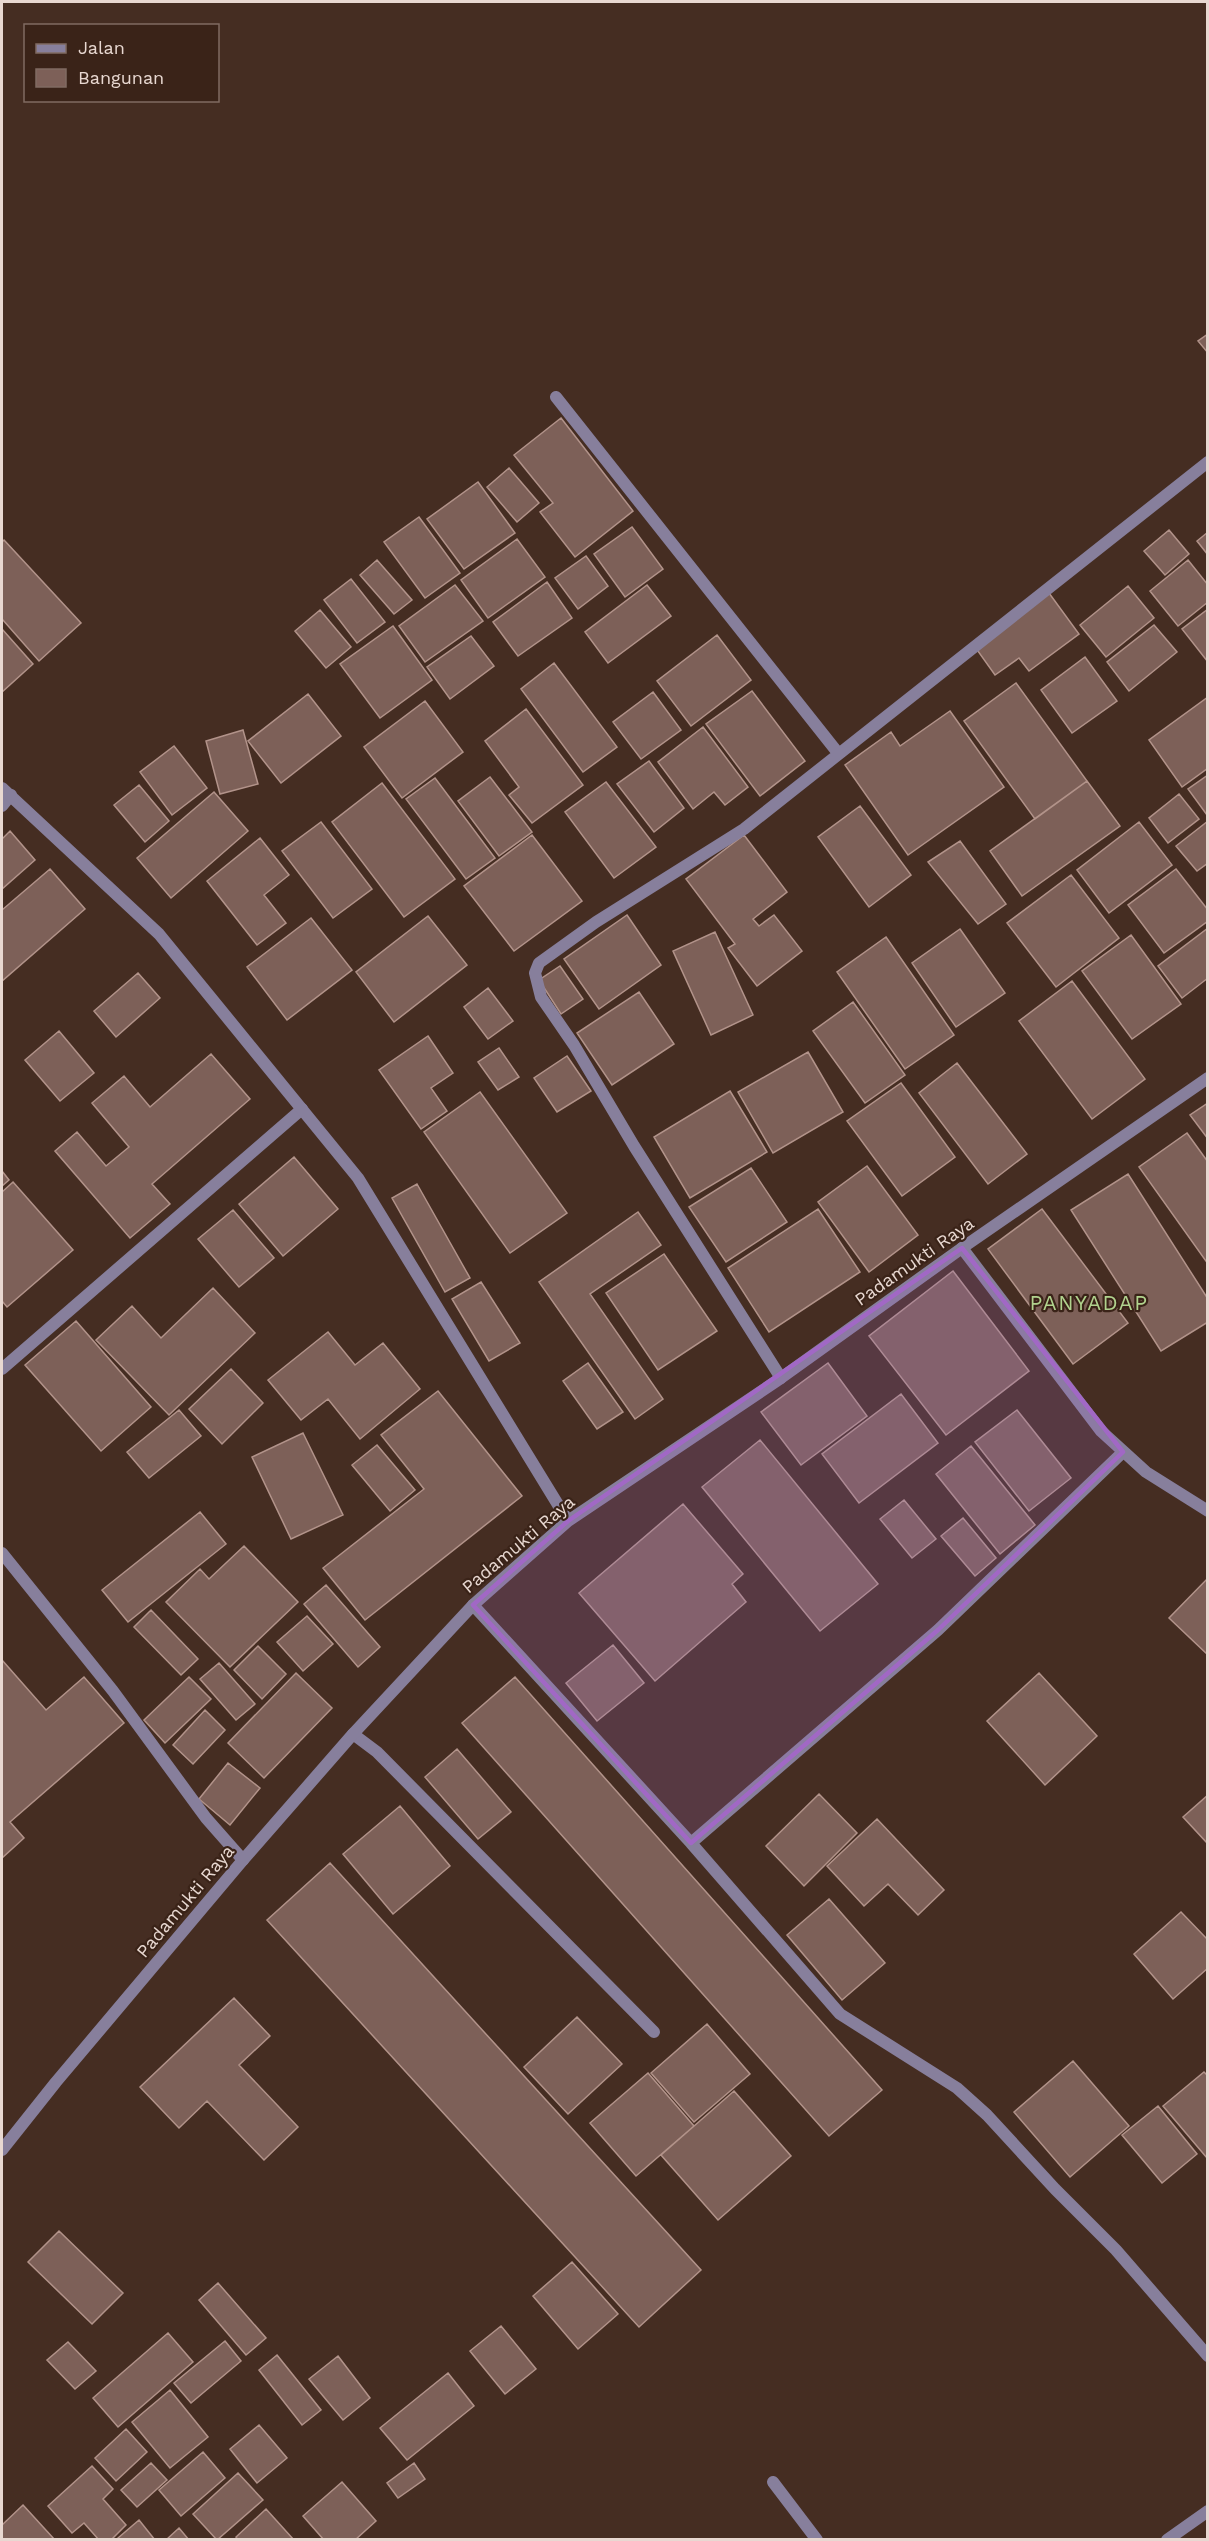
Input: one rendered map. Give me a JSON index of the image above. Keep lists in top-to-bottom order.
{
  "streets": {
    "street": ["Padamukti Raya"]
  },
  "districts": ["PANYADAP"],
  "legend": ["Jalan", "Bangunan"]
}
